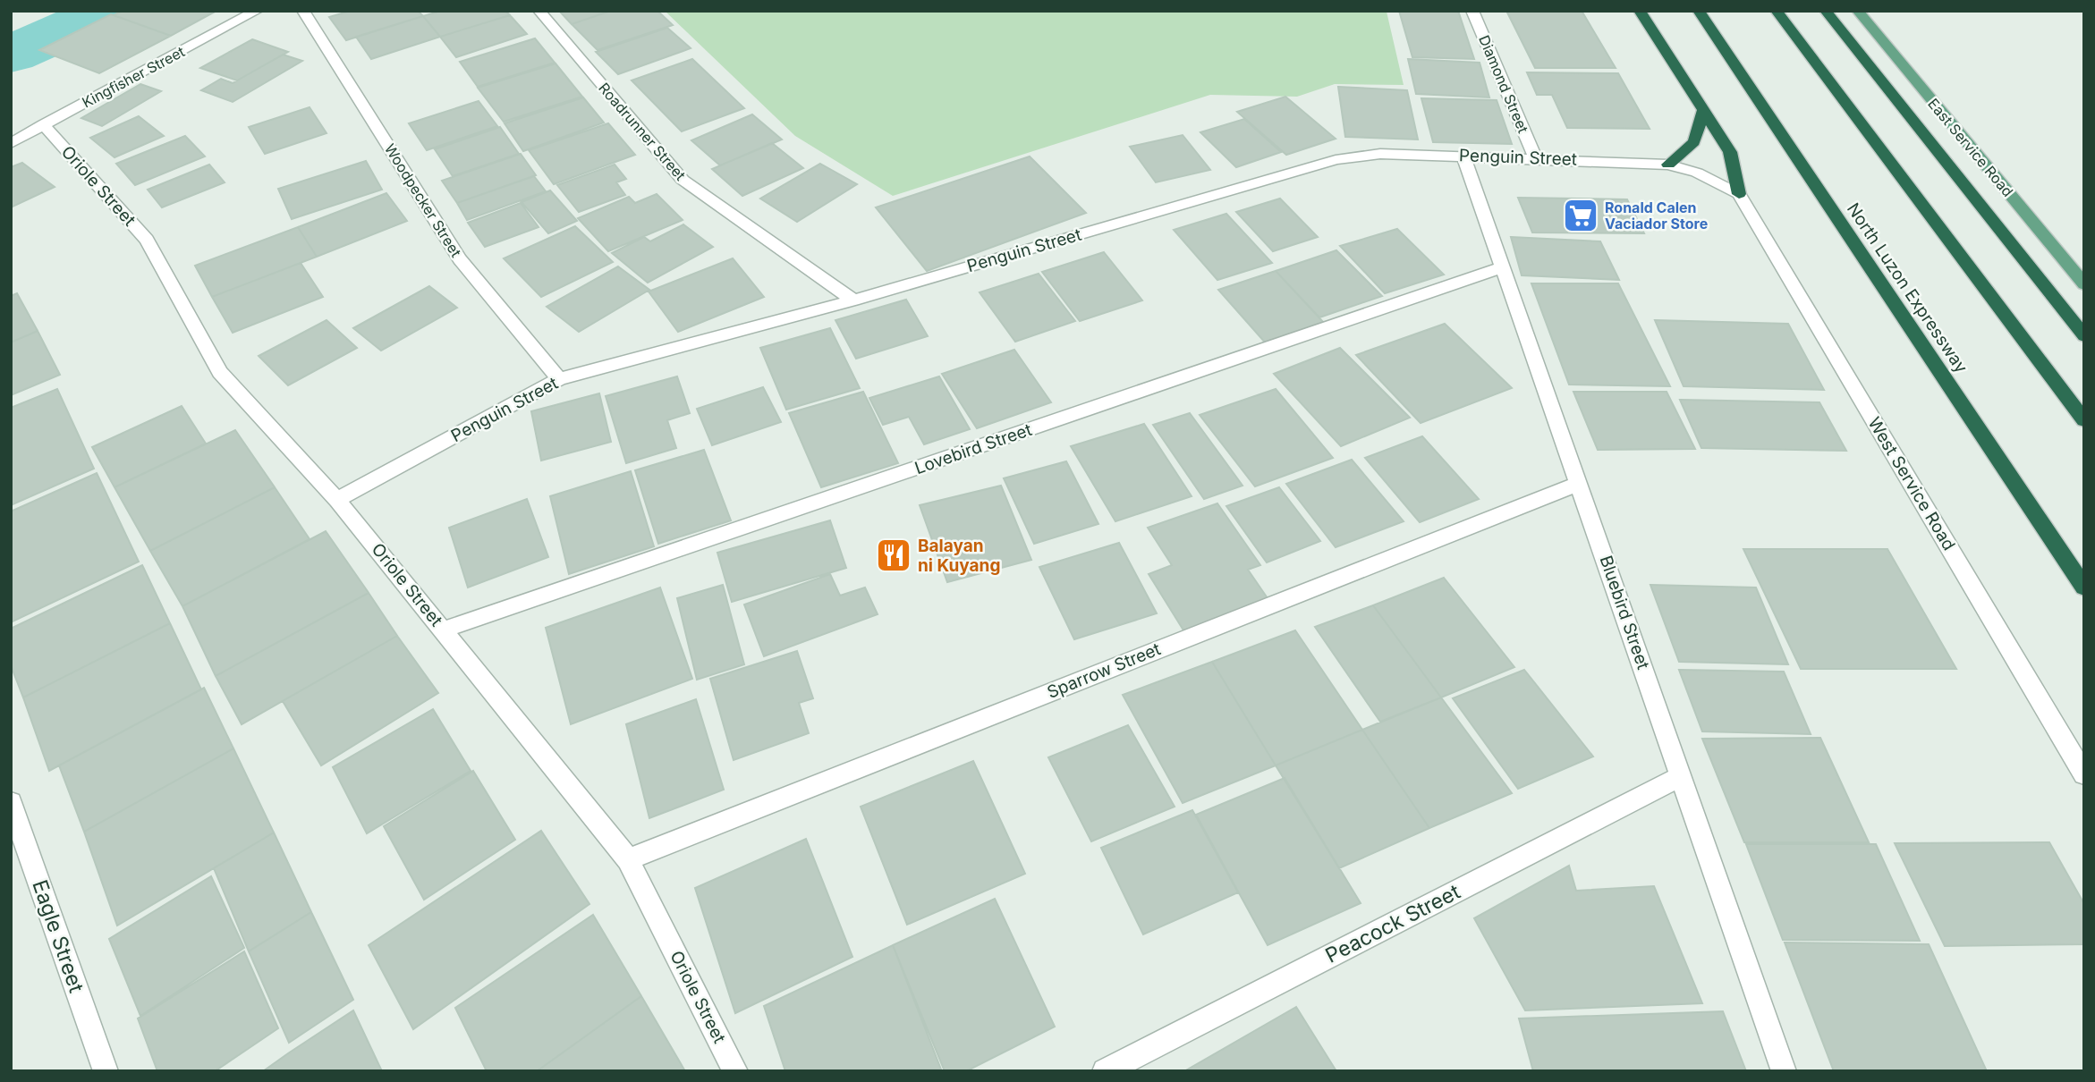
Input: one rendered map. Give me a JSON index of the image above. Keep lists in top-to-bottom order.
{
  "streets": {
    "highway": ["North Luzon Expressway"],
    "main road": ["East Service Road"],
    "street": [
      "Kingfisher Street",
      "Diamond Street",
      "Roadrunner Street",
      "Penguin Street",
      "Oriole Street",
      "Woodpecker Street",
      "Lovebird Street",
      "West Service Road",
      "Bluebird Street",
      "Sparrow Street",
      "Peacock Street",
      "Eagle Street"
    ]
  },
  "crossings": [
    ["Kingfisher Street", "Oriole Street"],
    ["Diamond Street", "Penguin Street"],
    ["Roadrunner Street", "Penguin Street"],
    ["Penguin Street", "Oriole Street"],
    ["Penguin Street", "Woodpecker Street"],
    ["Penguin Street", "West Service Road"],
    ["Penguin Street", "Bluebird Street"],
    ["Oriole Street", "Lovebird Street"],
    ["Oriole Street", "Sparrow Street"],
    ["Lovebird Street", "Bluebird Street"],
    ["Bluebird Street", "Sparrow Street"],
    ["Bluebird Street", "Peacock Street"]
  ],
  "places": {
    "supermarket": ["Ronald Calen Vaciador Store"],
    "restaurant": ["Balayan ni Kuyang"]
  }
}
